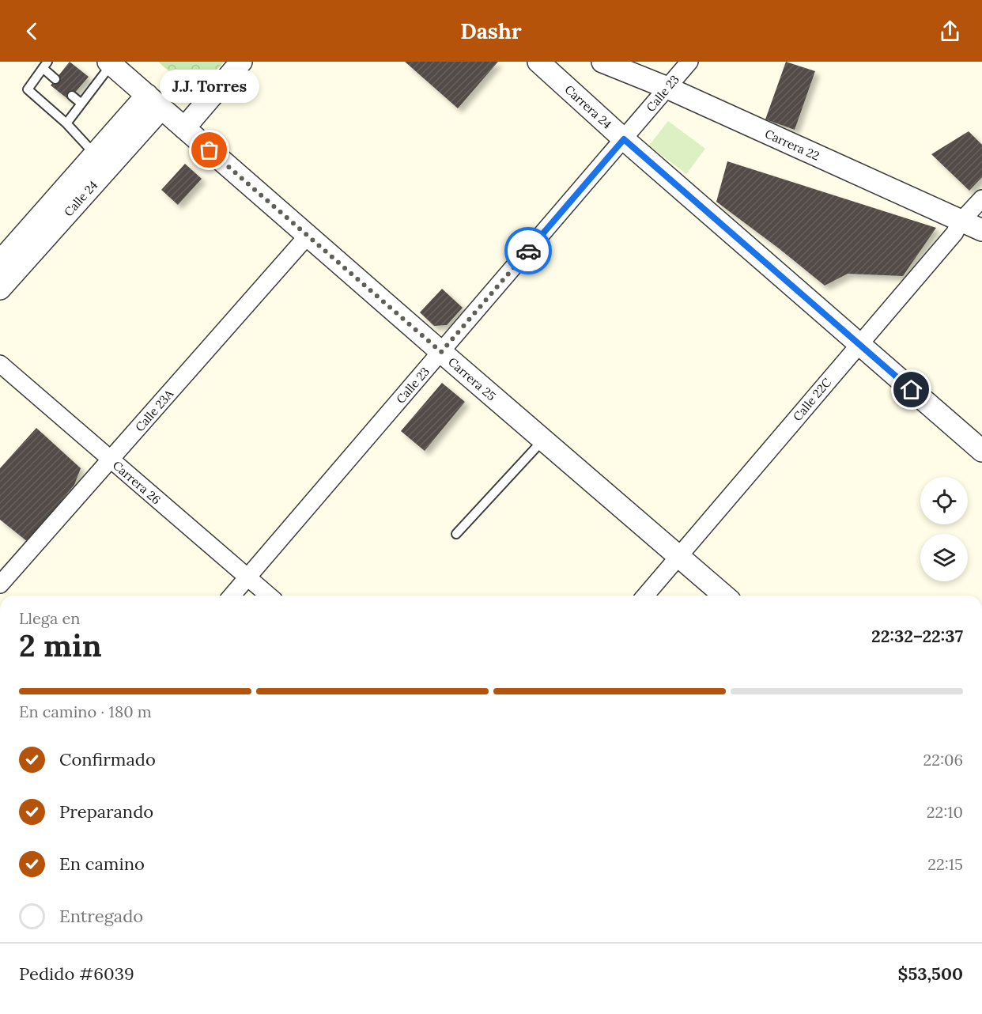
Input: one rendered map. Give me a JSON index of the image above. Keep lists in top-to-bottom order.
{
  "streets": {
    "street": [
      "Calle 23",
      "Carrera 24",
      "Carrera 22",
      "Calle 24",
      "Carrera 25",
      "Calle 22C",
      "Calle 23A",
      "Carrera 26"
    ]
  },
  "crossings": [
    ["Calle 23", "Carrera 24"],
    ["Calle 23", "Carrera 22"],
    ["Calle 23", "Carrera 25"],
    ["Calle 23", "Carrera 26"],
    ["Carrera 24", "Calle 22C"],
    ["Carrera 22", "Calle 22C"],
    ["Calle 24", "Carrera 25"],
    ["Carrera 25", "Calle 22C"],
    ["Carrera 25", "Calle 23A"],
    ["Calle 23A", "Carrera 26"]
  ],
  "places": ["J.J. Torres"],
  "page": {
    "header": "Dashr",
    "bubble": "J.J. Torres",
    "heading": ["2 min", "Llega en", "22:32–22:37"],
    "panel": ["Pedido #6039", "$53,500"],
    "bar": "En camino · 180 m",
    "list": [
      ["Confirmado", "22:06"],
      ["Preparando", "22:10"],
      ["En camino", "22:15"],
      "Entregado"
    ]
  }
}
